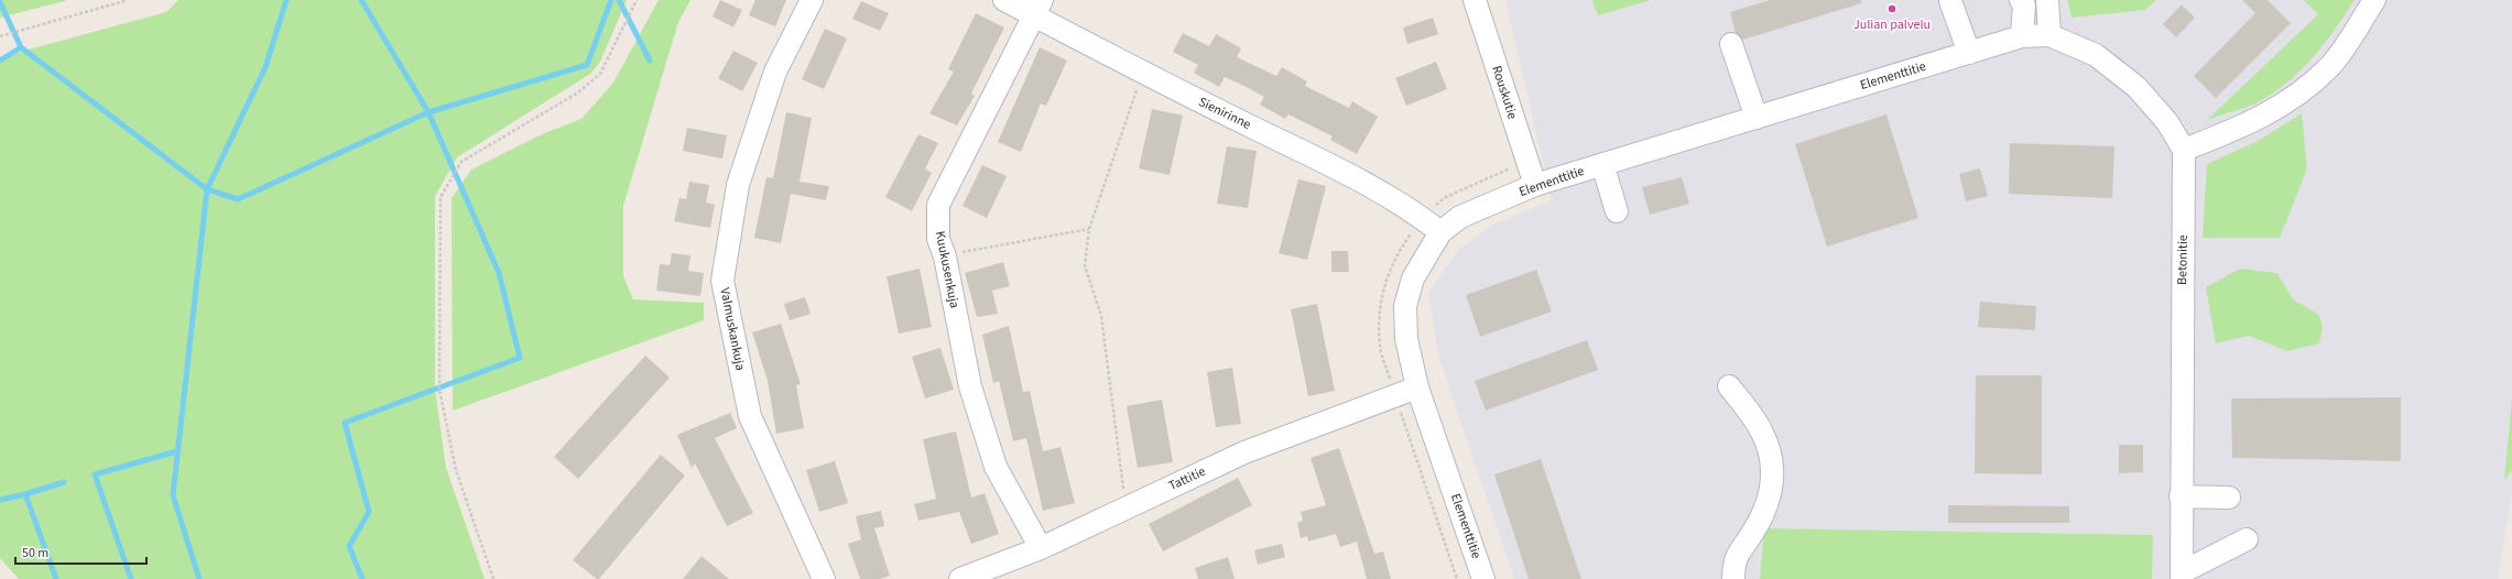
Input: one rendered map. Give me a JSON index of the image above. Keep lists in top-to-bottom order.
{
  "streets": {
    "street": [
      "Elementtitie",
      "Rouskutie",
      "Sienirinne",
      "Betonitie",
      "Kuukusenkuja",
      "Valmuskankuja",
      "Tattitie"
    ]
  },
  "crossings": [
    ["Elementtitie", "Rouskutie"],
    ["Elementtitie", "Sienirinne"],
    ["Elementtitie", "Tattitie"],
    ["Sienirinne", "Kuukusenkuja"],
    ["Kuukusenkuja", "Tattitie"]
  ],
  "places": ["Julian palvelu"],
  "scale_bar": "50 m"
}
